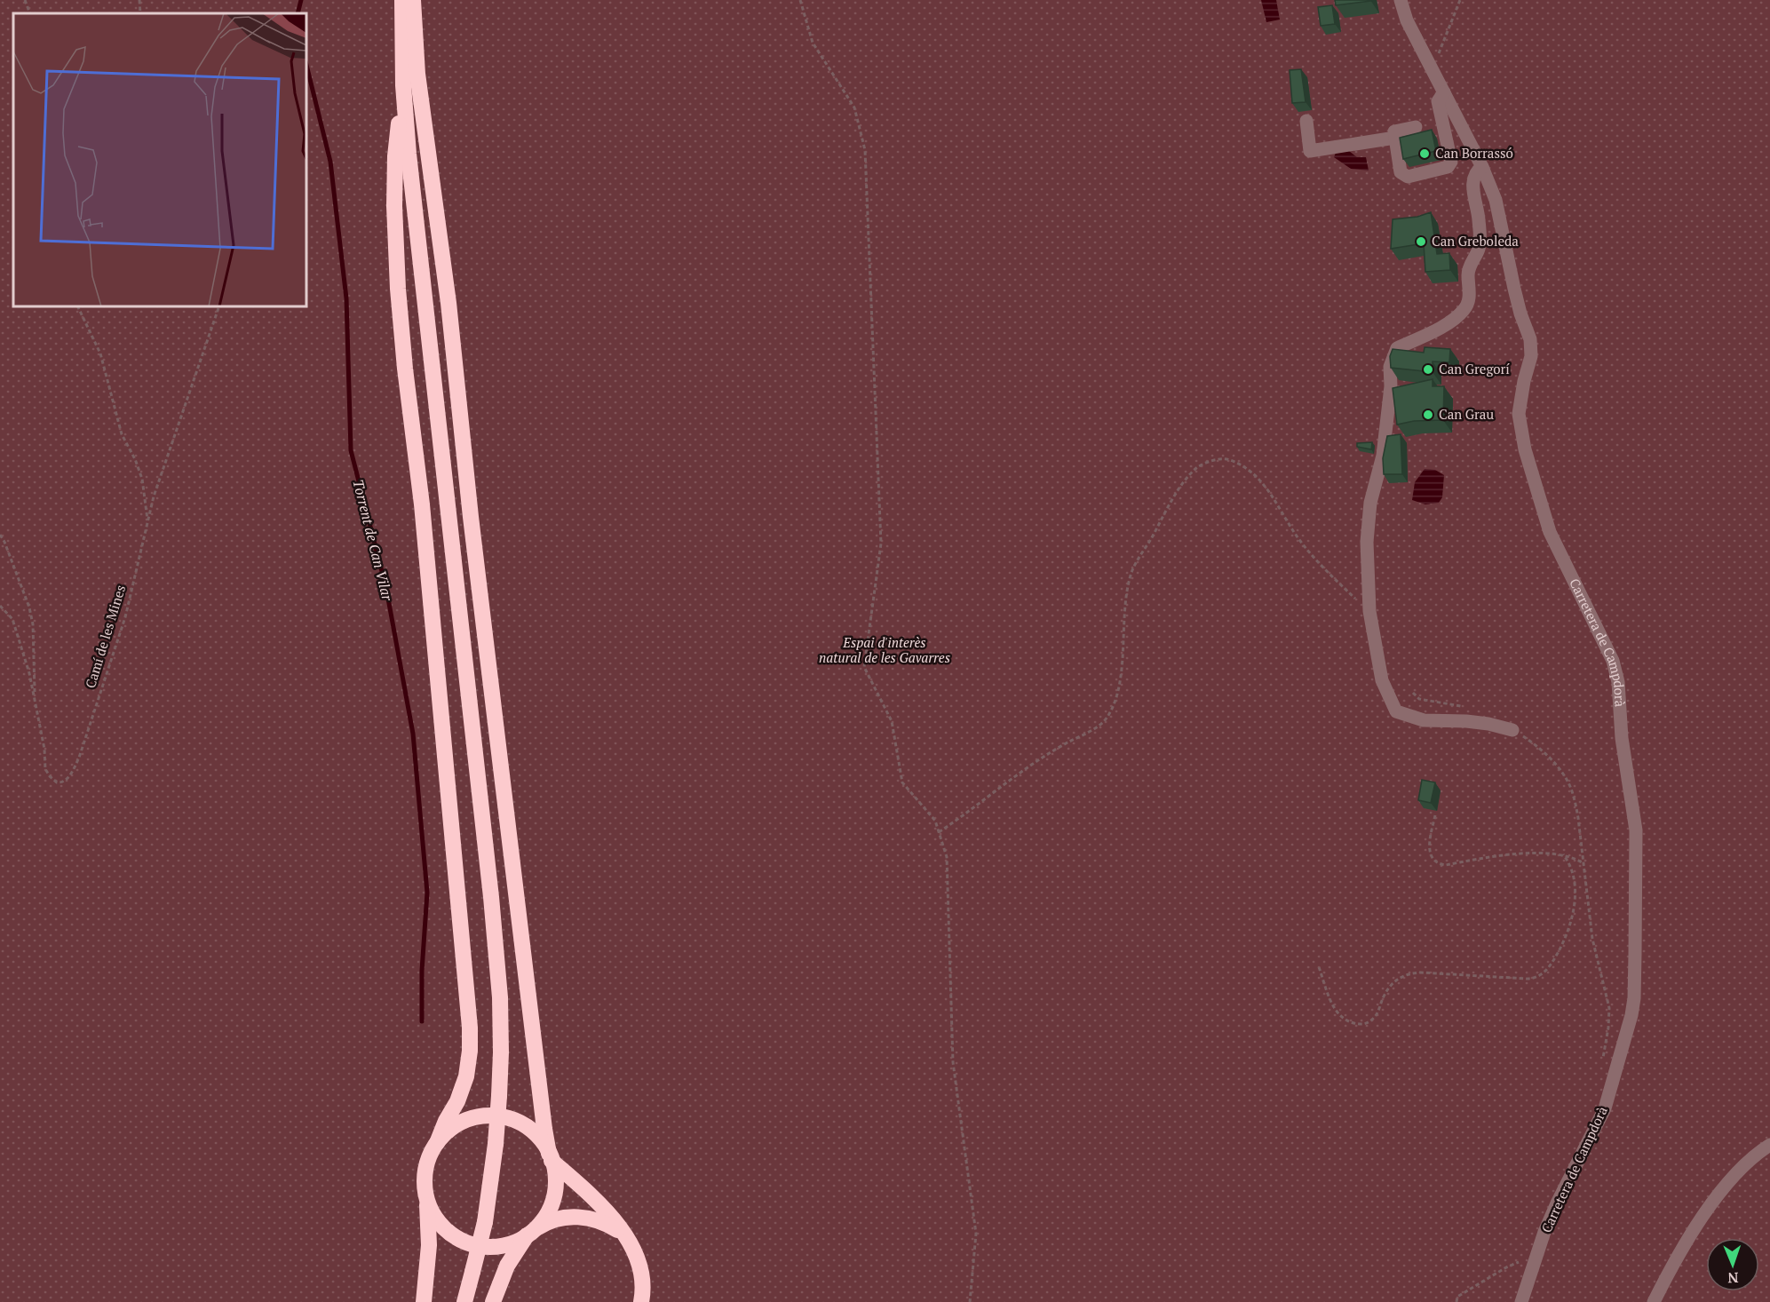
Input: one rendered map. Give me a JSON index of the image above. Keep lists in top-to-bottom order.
{
  "streets": {
    "street": ["Carretera de Campdorà"],
    "path": ["Camí de les Mines"]
  },
  "water": ["Torrent de Can Vilar"],
  "parks": ["Espai d'interès natural de les Gavarres"],
  "places": [
    "Can Borrassó",
    "Can Greboleda",
    "Can Gregorí",
    "Can Grau"
  ],
  "north": "bottom"
}
